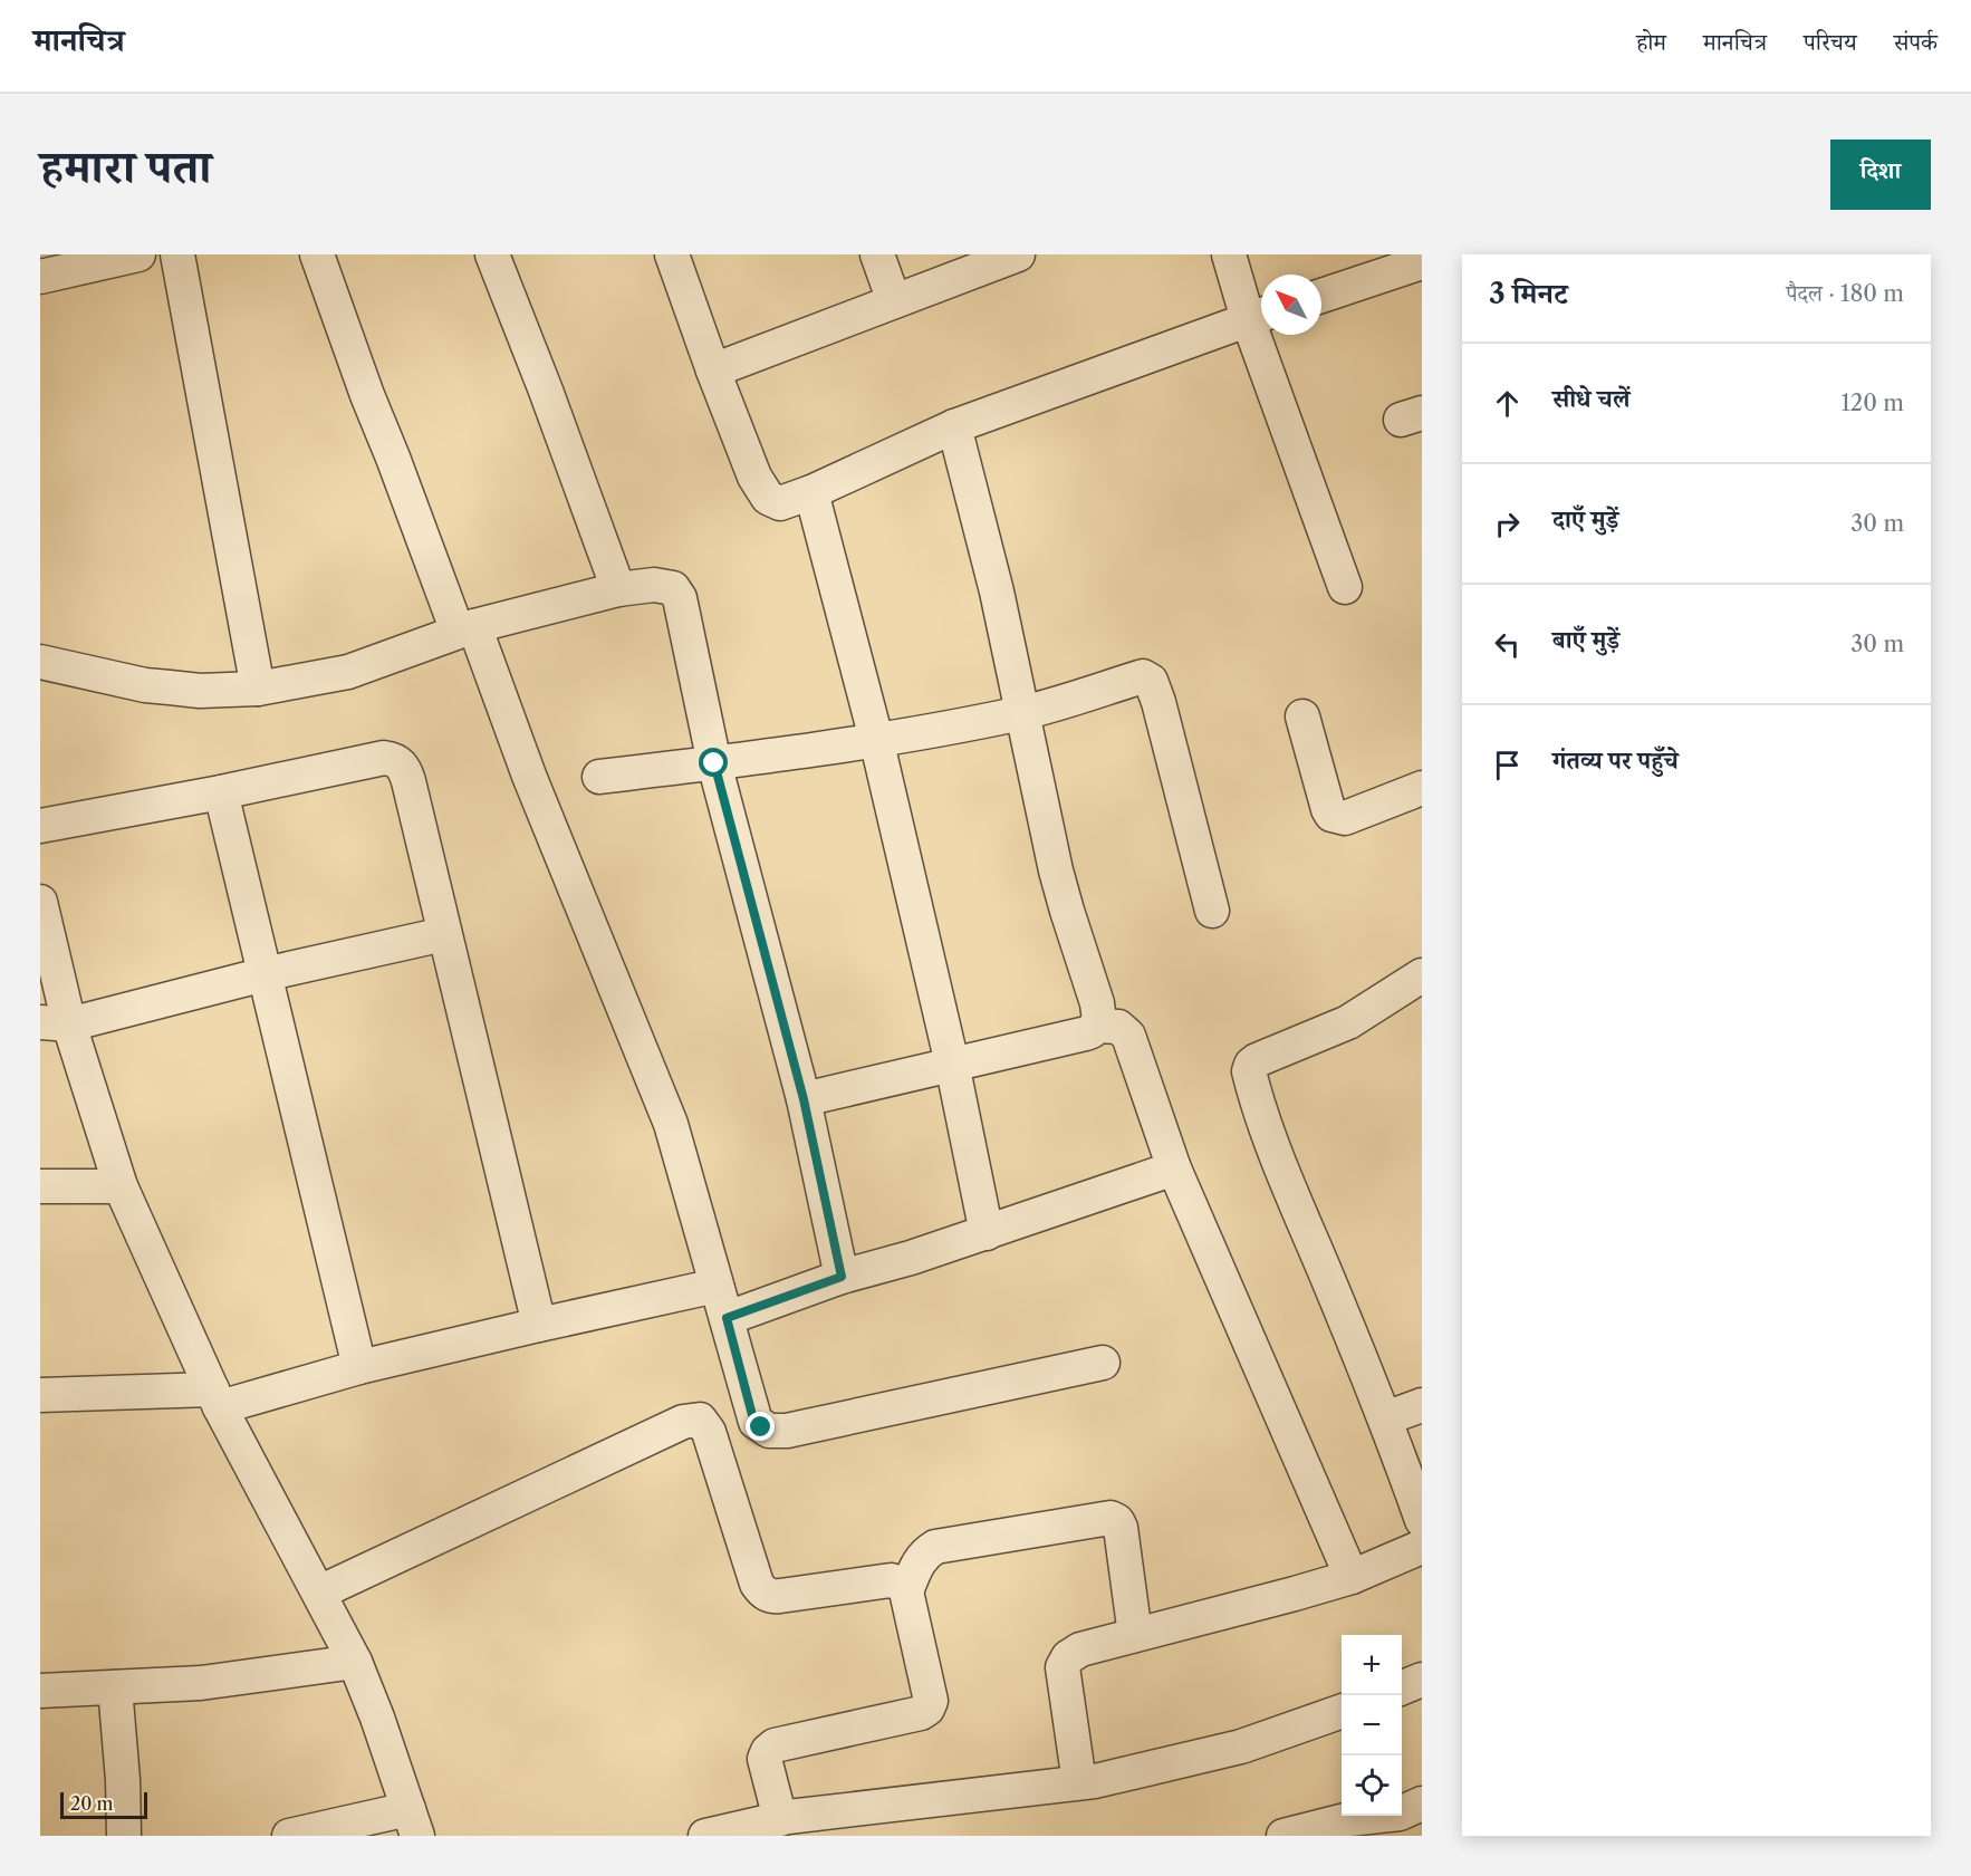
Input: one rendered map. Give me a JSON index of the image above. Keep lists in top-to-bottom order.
{
  "scale_bar": "20 m",
  "north": "top left",
  "page": {
    "header": "मानचित्र",
    "nav": [
      "होम",
      "मानचित्र",
      "परिचय",
      "संपर्क"
    ],
    "title": "हमारा पता",
    "buttons": "दिशा",
    "heading": ["3 मिनट", "पैदल · 180 m"],
    "list": [
      ["सीधे चलें", "120 m"],
      ["दाएँ मुड़ें", "30 m"],
      ["बाएँ मुड़ें", "30 m"],
      "गंतव्य पर पहुँचे"
    ],
    "map_buttons": ["+", "−"],
    "scale": "20 m"
  }
}
